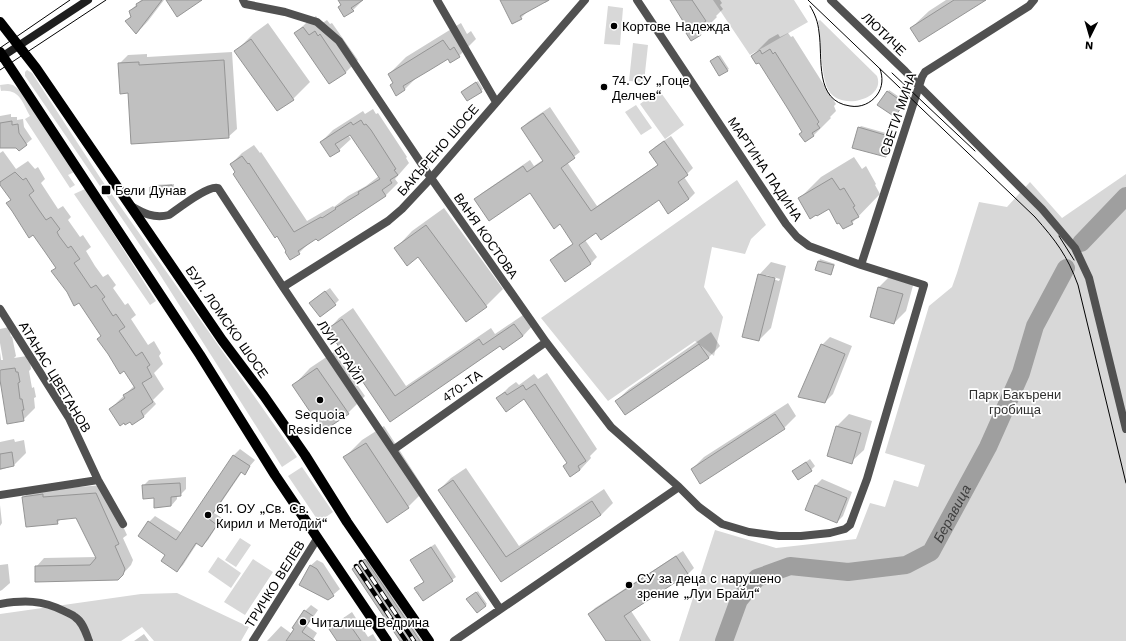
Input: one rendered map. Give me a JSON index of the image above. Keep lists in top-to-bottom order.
{
  "streets": {
    "main road": ["БУЛ. ЛОМСКО ШОСЕ"],
    "street": [
      "ЛЮТИЧЕ",
      "СВЕТИ МИНА",
      "БАКЪРЕНО ШОСЕ",
      "МАРТИНА ПАДИНА",
      "ВАНЯ КОСТОВА",
      "ЛУИ БРАЙЛ",
      "АТАНАС ЦВЕТАНОВ",
      "470-ТА",
      "ТРИЧКО ВЕЛЕВ"
    ]
  },
  "crossings": [
    ["ЛЮТИЧЕ", "СВЕТИ МИНА"],
    ["СВЕТИ МИНА", "МАРТИНА ПАДИНА"],
    ["БАКЪРЕНО ШОСЕ", "ВАНЯ КОСТОВА"],
    ["БАКЪРЕНО ШОСЕ", "ЛУИ БРАЙЛ"],
    ["МАРТИНА ПАДИНА", "ВАНЯ КОСТОВА"],
    ["ВАНЯ КОСТОВА", "470-ТА"],
    ["БУЛ. ЛОМСКО ШОСЕ", "ЛУИ БРАЙЛ"],
    ["ЛУИ БРАЙЛ", "470-ТА"]
  ],
  "water": ["Беравица"],
  "parks": ["Парк Бакърени гробища"],
  "places": {
    "other": [
      "Кортове Надежда",
      "74. СУ „Гоце Делчев“",
      "Sequoia Residence",
      "61. ОУ „Св. Св. Кирил и Методий“",
      "СУ за деца с нарушено зрение „Луи Брайл“",
      "Читалище Ведрина"
    ],
    "transit": ["Бели Дунав"]
  },
  "north": "bottom"
}
